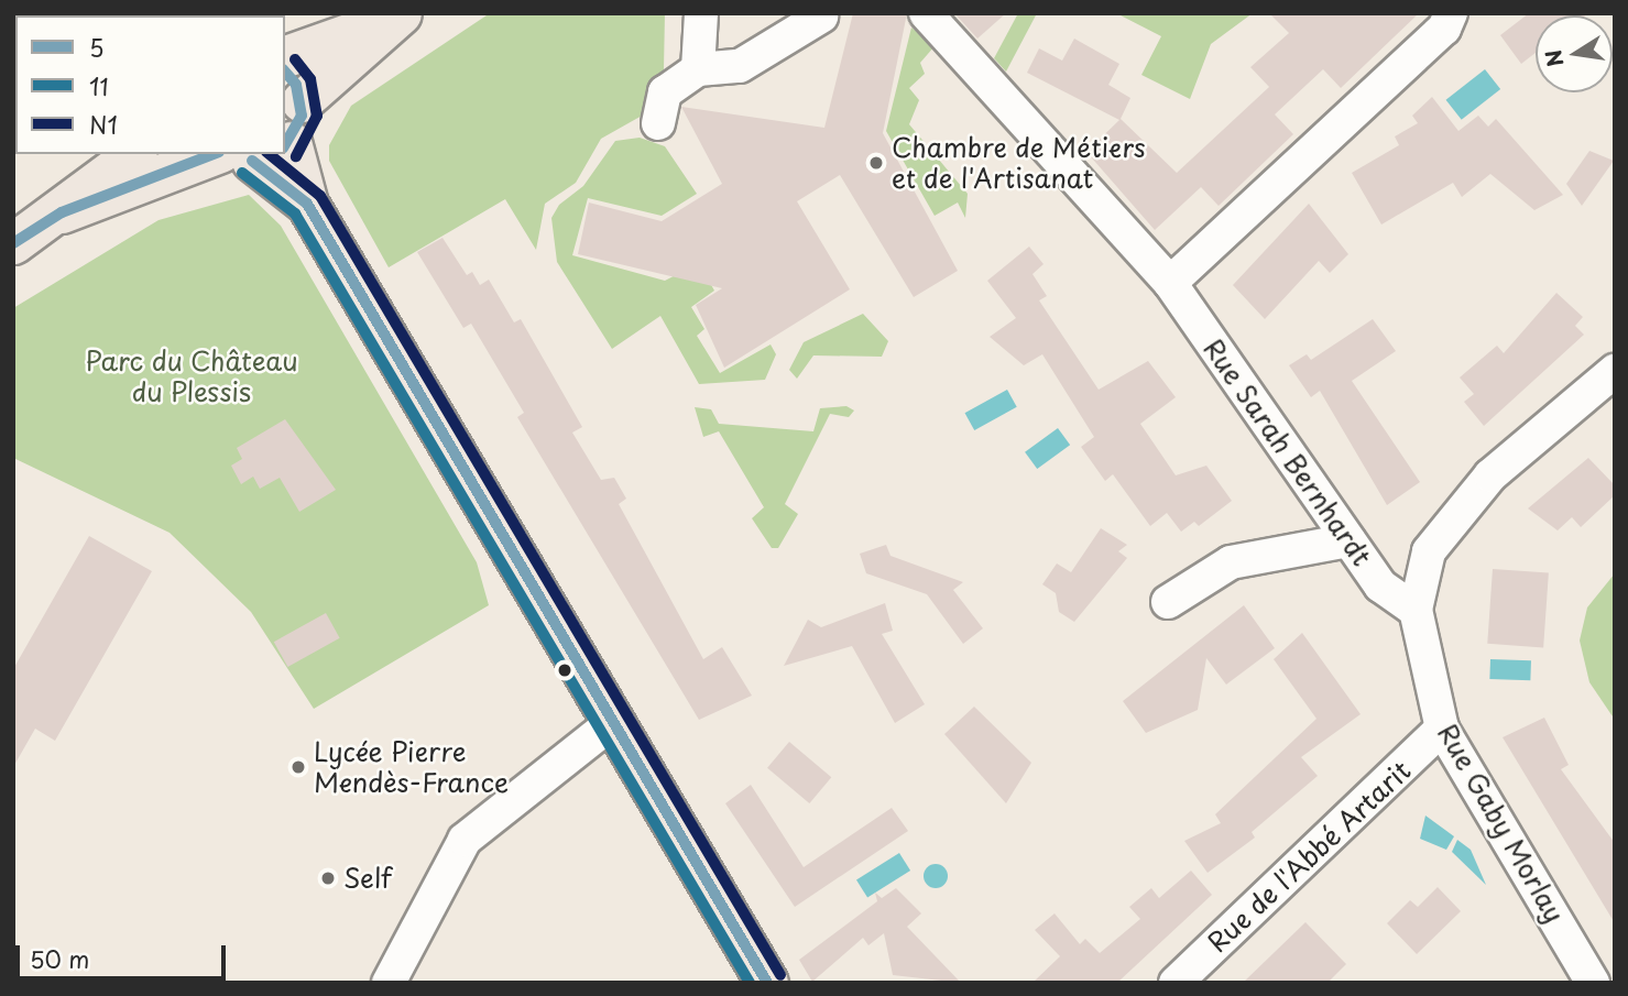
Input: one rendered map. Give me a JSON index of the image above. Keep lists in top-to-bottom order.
{
  "streets": {
    "street": ["Rue Sarah Bernhardt", "Rue Gaby Morlay", "Rue de l'Abbé Artarit"]
  },
  "crossings": [
    ["Rue Sarah Bernhardt", "Rue Gaby Morlay"],
    ["Rue Gaby Morlay", "Rue de l'Abbé Artarit"]
  ],
  "parks": ["Parc du Château du Plessis"],
  "places": ["Chambre de Métiers et de l'Artisanat", "Lycée Pierre Mendès-France", "Self"],
  "lines": ["transit line N1", "transit line 5", "transit line 11"],
  "legend": ["5", "11", "N1"],
  "scale_bar": "50 m",
  "north": "left"
}
